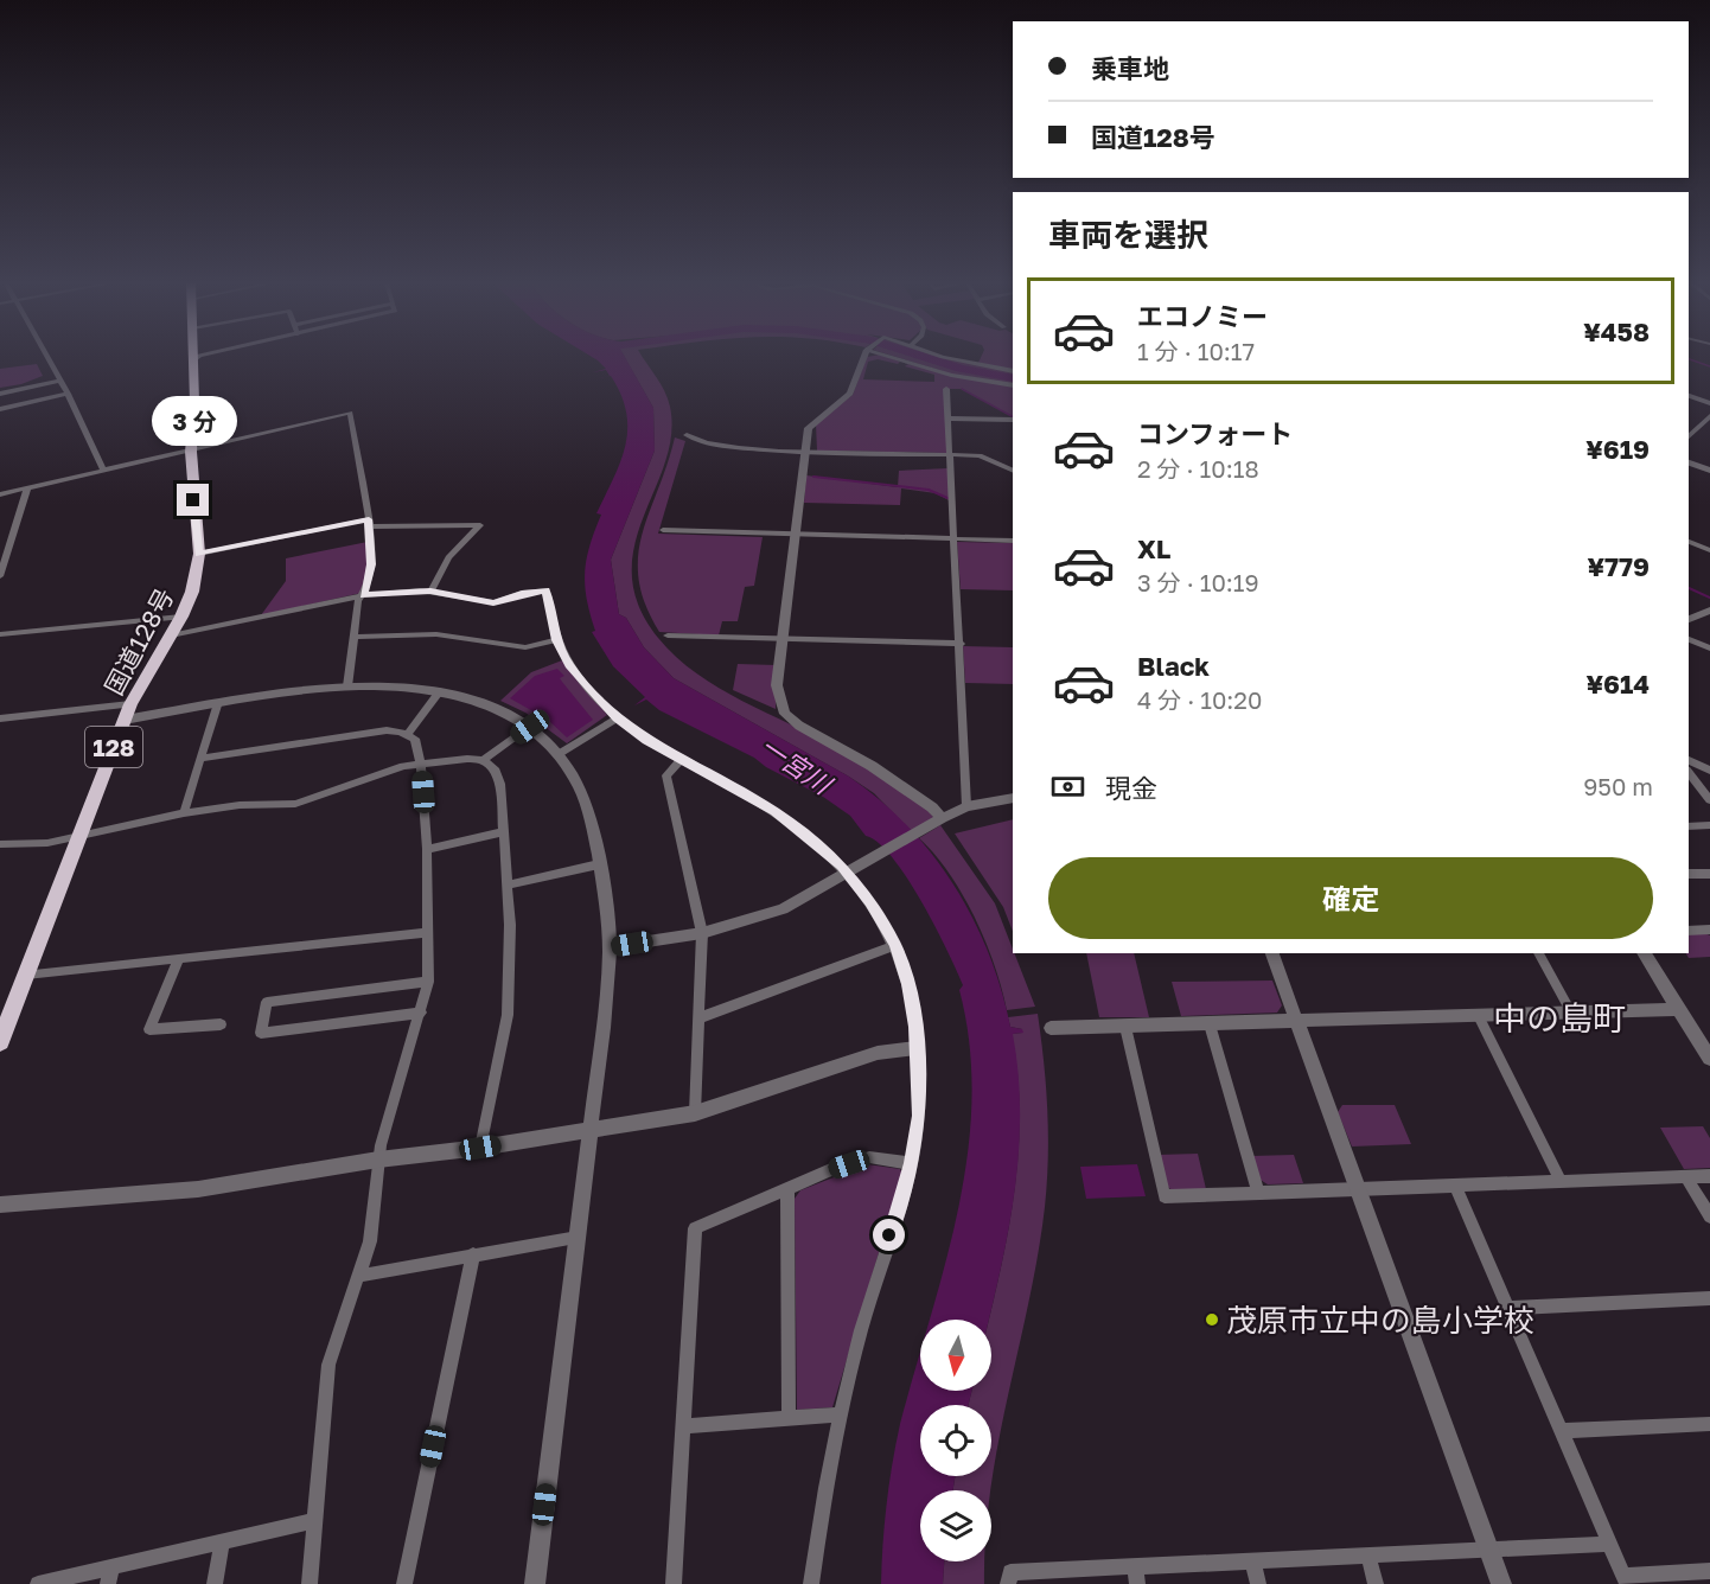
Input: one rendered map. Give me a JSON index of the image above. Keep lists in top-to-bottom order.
{
  "streets": {
    "highway": ["国道128号", "128"]
  },
  "districts": ["中の島町"],
  "water": ["一宮川"],
  "places": ["茂原市立中の島小学校"],
  "north": "bottom",
  "page": {
    "banner": ["乗車地", "国道128号"],
    "heading": "車両を選択",
    "list": [
      {
        "name": "エコノミー",
        "note": "1 分 · 10:17",
        "value": "¥458"
      },
      {
        "name": "コンフォート",
        "note": "2 分 · 10:18",
        "value": "¥619"
      },
      {
        "name": "XL",
        "note": "3 分 · 10:19",
        "value": "¥779"
      },
      {
        "name": "Black",
        "note": "4 分 · 10:20",
        "value": "¥614"
      }
    ],
    "bubble": "3 分",
    "pay": ["現金", "950 m"],
    "buttons": "確定"
  }
}
